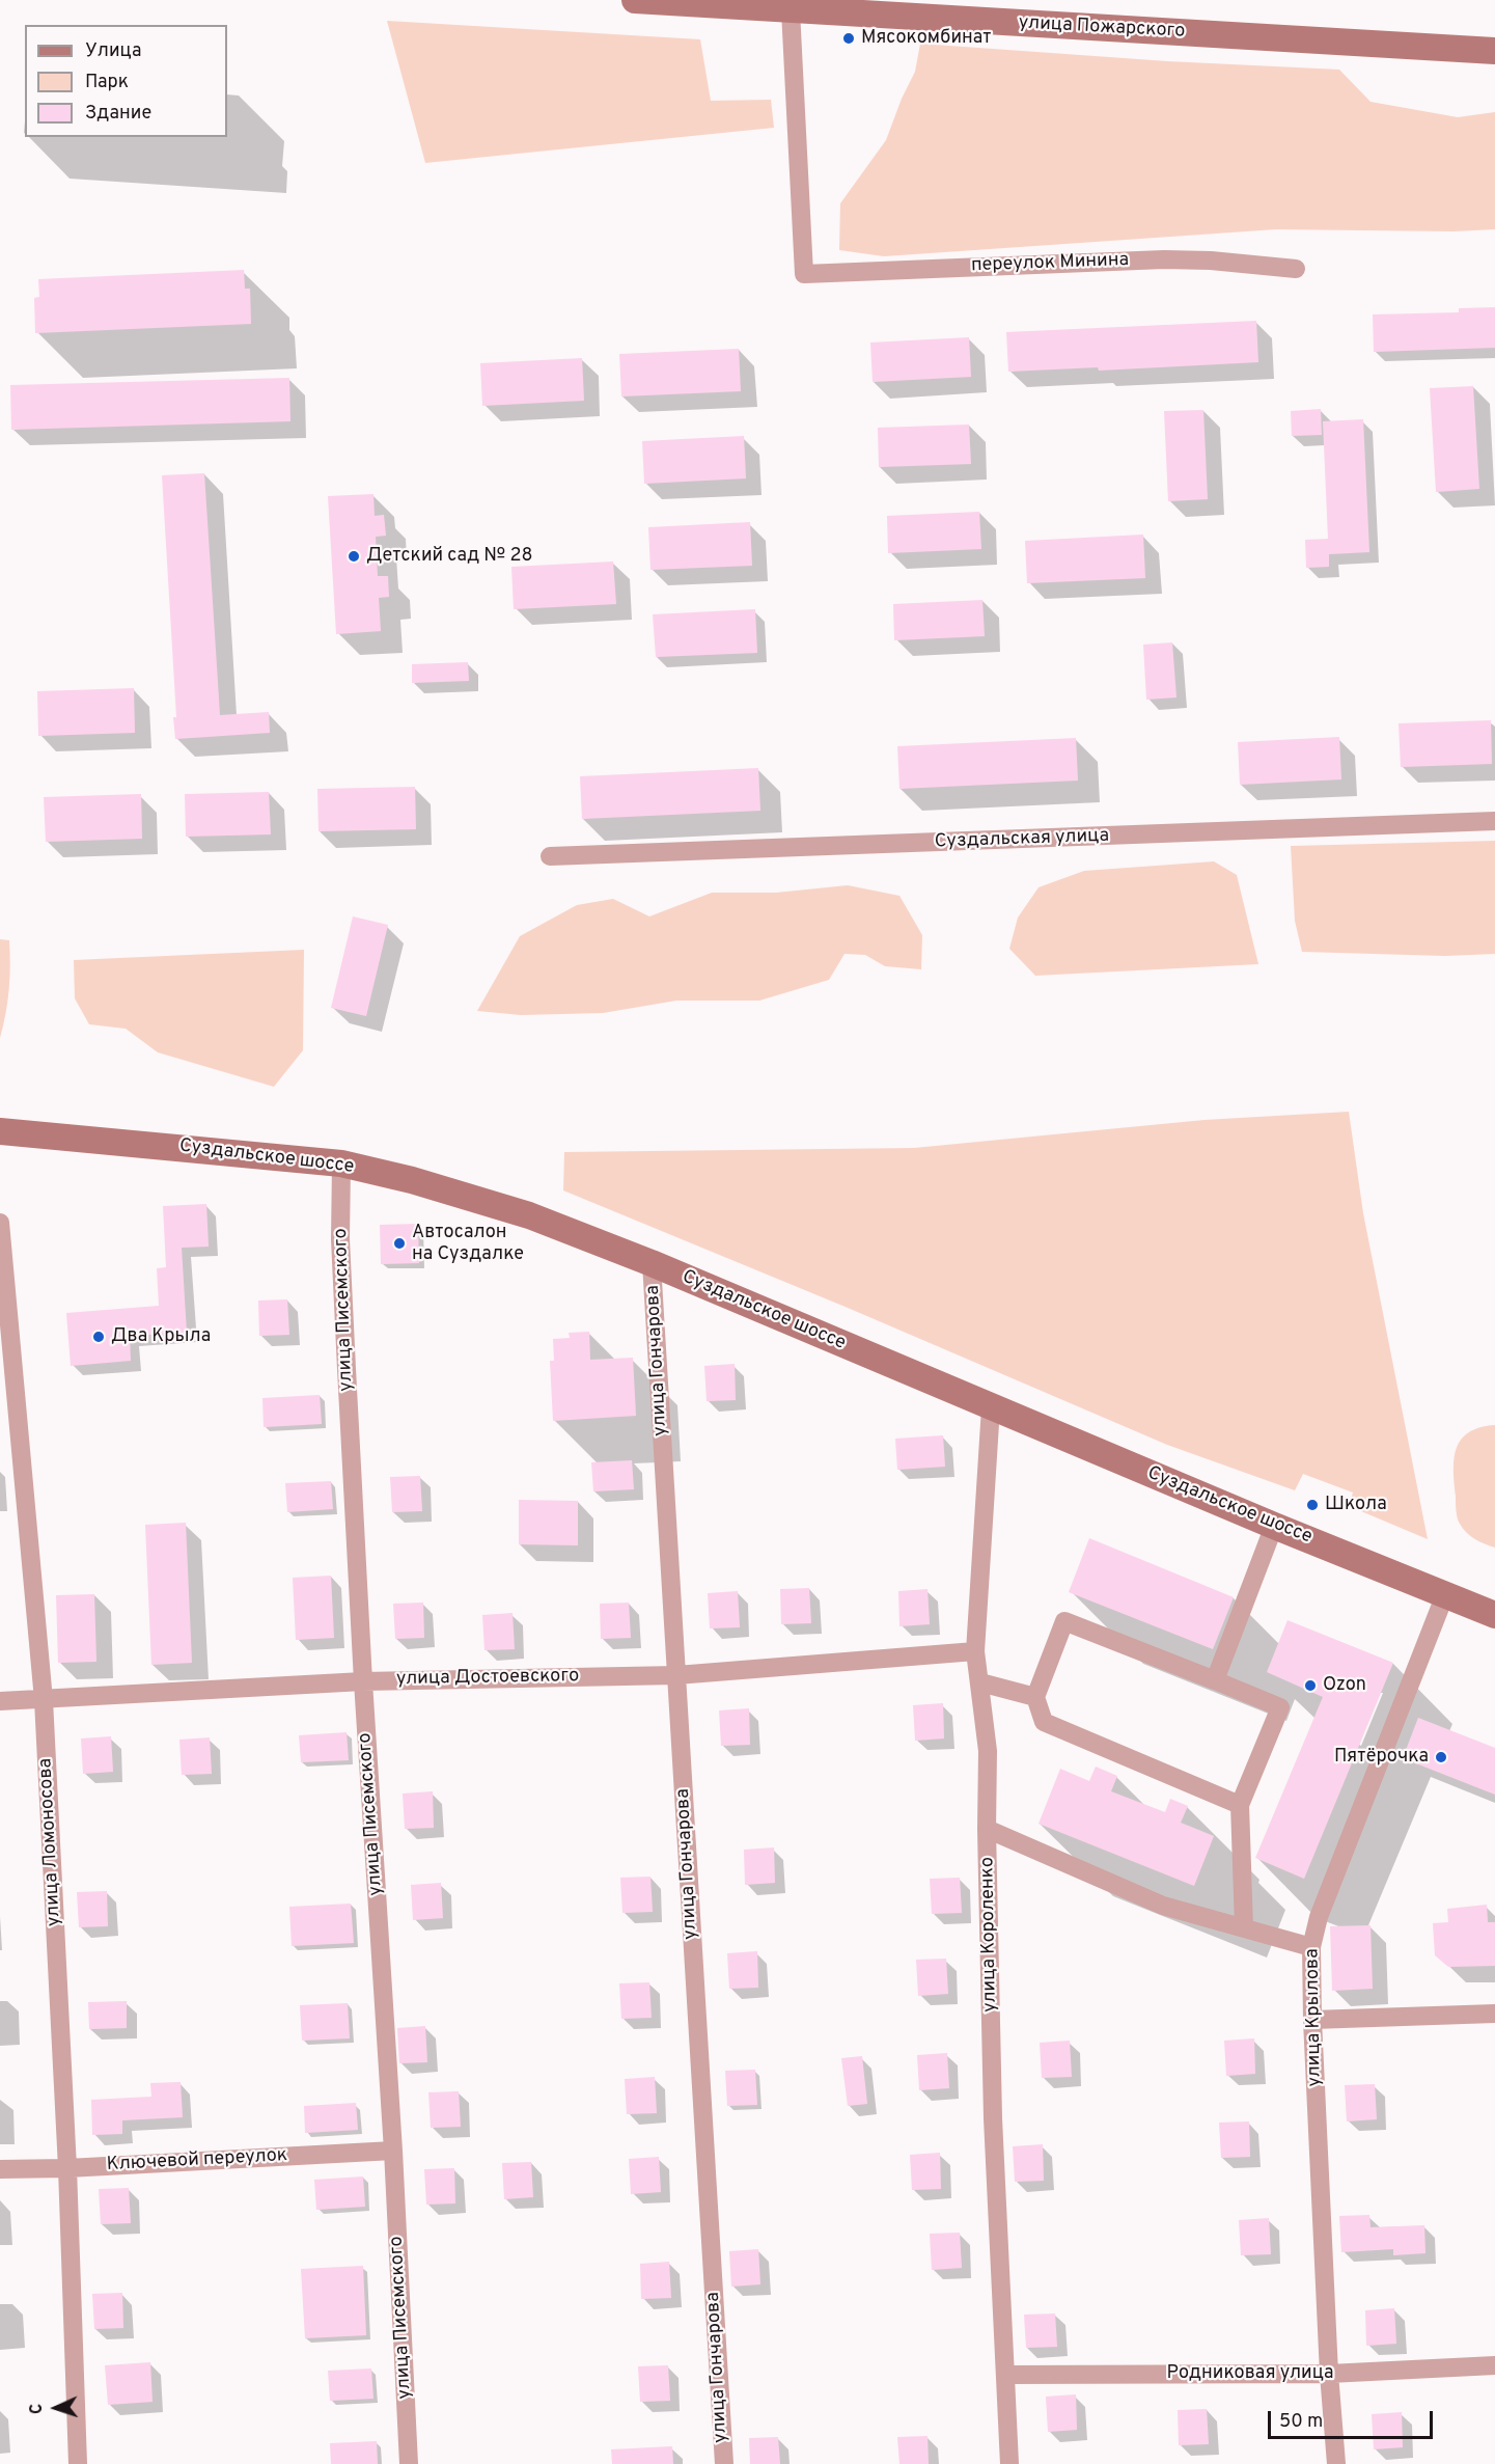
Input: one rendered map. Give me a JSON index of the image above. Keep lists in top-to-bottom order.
{
  "streets": {
    "main road": ["улица Пожарского", "Суздальское шоссе"],
    "street": [
      "переулок Минина",
      "Суздальская улица",
      "улица Писемского",
      "улица Гончарова",
      "улица Достоевского",
      "улица Ломоносова",
      "улица Короленко",
      "улица Крылова",
      "Ключевой переулок",
      "Родниковая улица"
    ]
  },
  "crossings": [
    ["улица Пожарского", "переулок Минина"],
    ["Суздальское шоссе", "улица Писемского"],
    ["Суздальское шоссе", "улица Гончарова"],
    ["Суздальское шоссе", "улица Короленко"],
    ["Суздальское шоссе", "улица Крылова"],
    ["улица Писемского", "улица Достоевского"],
    ["улица Писемского", "Ключевой переулок"],
    ["улица Гончарова", "улица Достоевского"],
    ["улица Достоевского", "улица Ломоносова"],
    ["улица Достоевского", "улица Короленко"],
    ["улица Ломоносова", "Ключевой переулок"],
    ["улица Короленко", "Родниковая улица"],
    ["улица Крылова", "Родниковая улица"]
  ],
  "places": [
    "Мясокомбинат",
    "Детский сад № 28",
    "Автосалон на Суздалке",
    "Два Крыла",
    "Школа",
    "Ozon",
    "Пятёрочка"
  ],
  "legend": ["Улица", "Парк", "Здание"],
  "scale_bar": "50 m",
  "north": "left"
}
